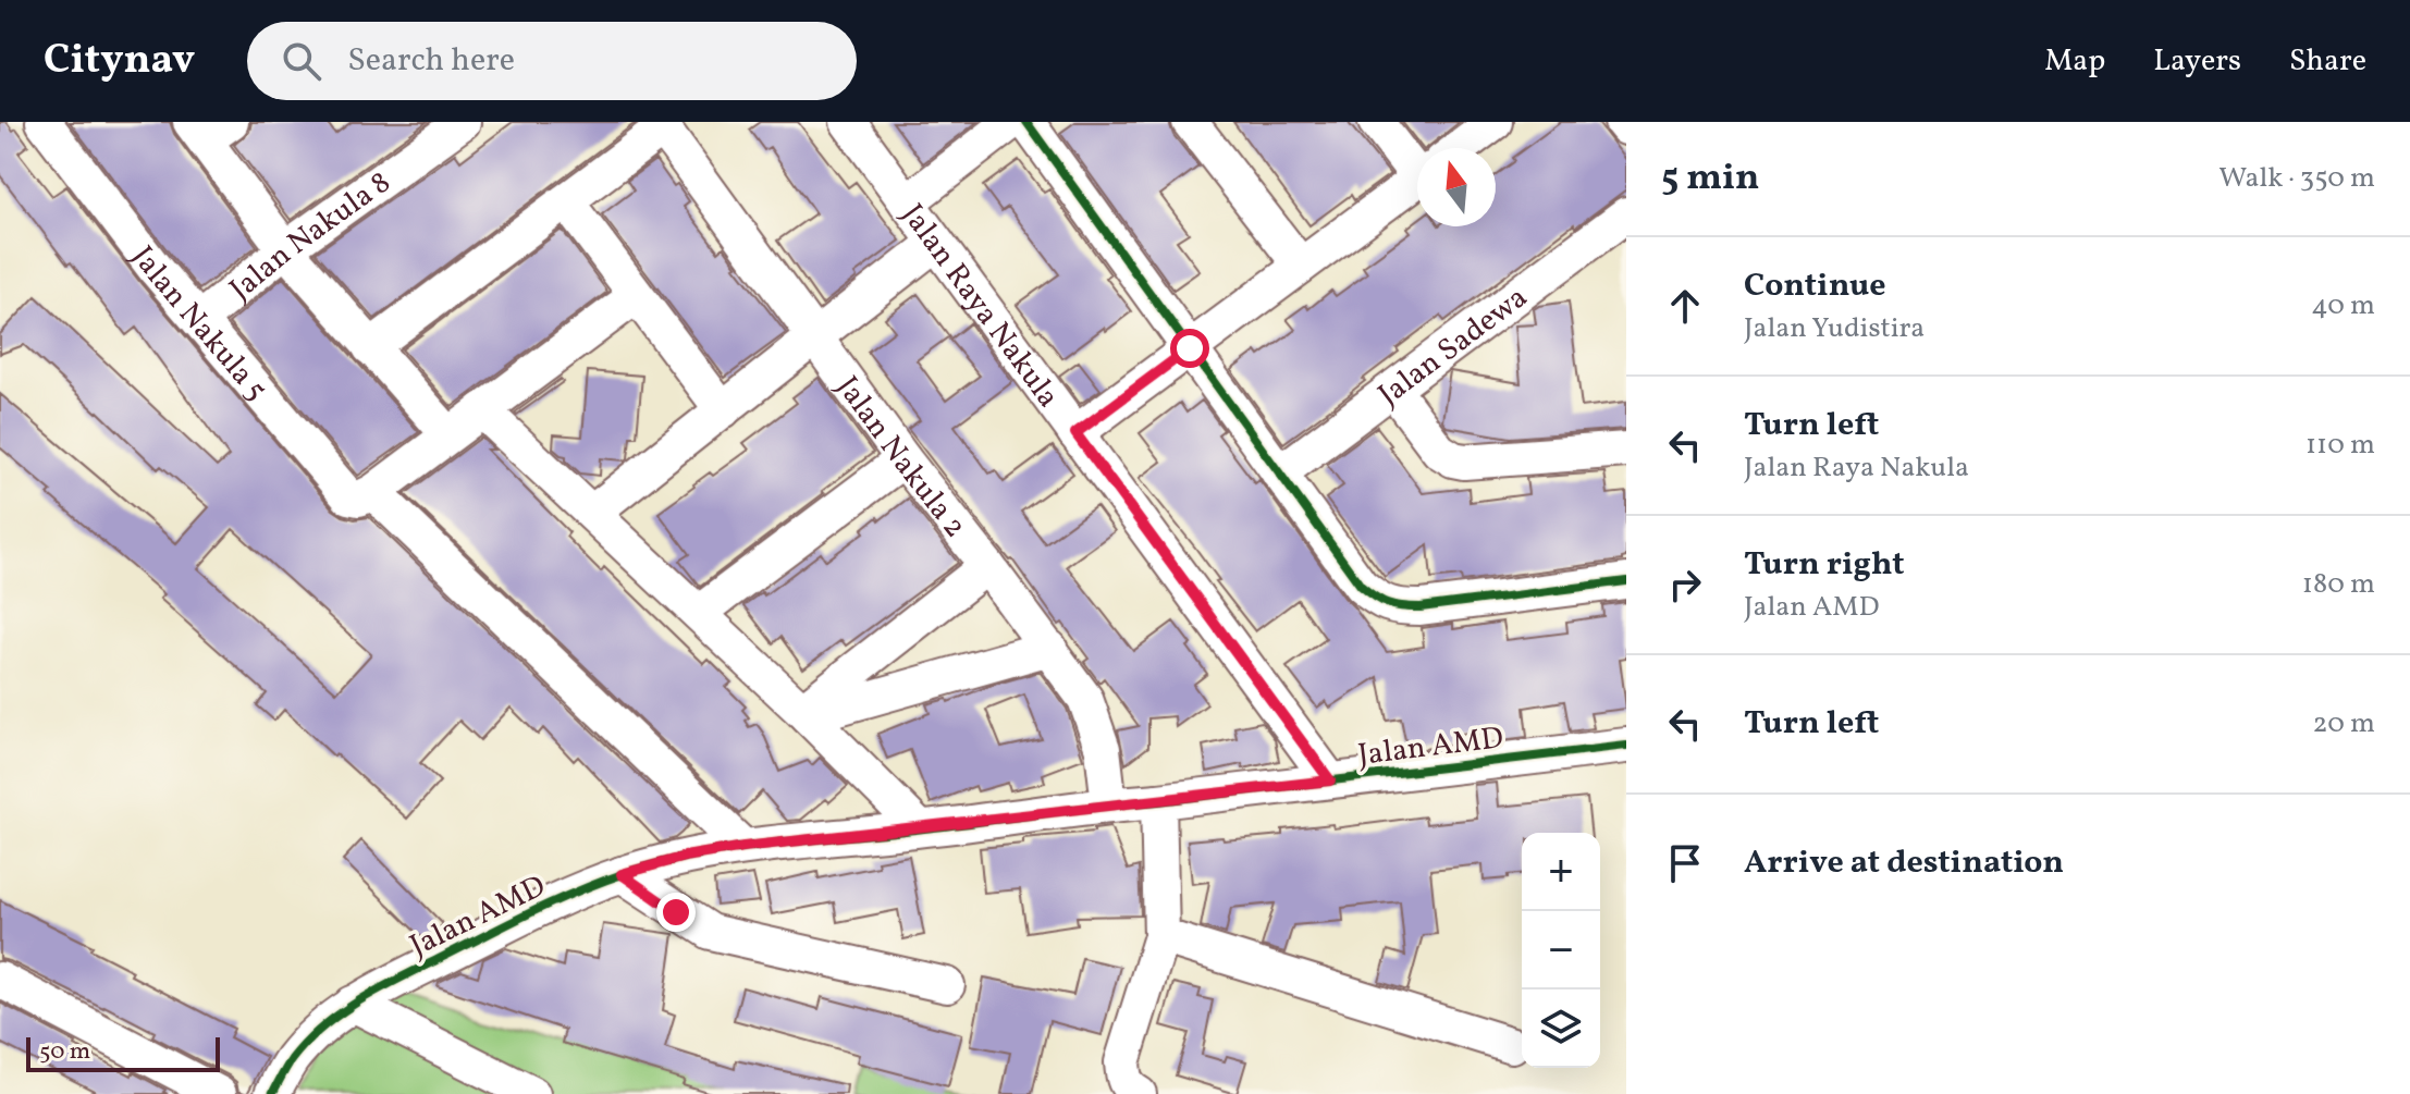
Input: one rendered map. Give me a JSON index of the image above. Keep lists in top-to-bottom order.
{
  "streets": {
    "street": [
      "Jalan Nakula 8",
      "Jalan Raya Nakula",
      "Jalan Nakula 5",
      "Jalan Sadewa",
      "Jalan Nakula 2",
      "Jalan AMD"
    ]
  },
  "crossings": [
    ["Jalan Nakula 8", "Jalan Nakula 5"],
    ["Jalan Raya Nakula", "Jalan AMD"],
    ["Jalan Nakula 2", "Jalan AMD"]
  ],
  "scale_bar": "50 m",
  "north": "top",
  "page": {
    "header": "Citynav",
    "search": "Search here",
    "nav": ["Map", "Layers", "Share"],
    "heading": ["5 min", "Walk · 350 m"],
    "list": [
      ["Continue", "Jalan Yudistira", "40 m"],
      ["Turn left", "Jalan Raya Nakula", "110 m"],
      ["Turn right", "Jalan AMD", "180 m"],
      ["Turn left", "20 m"],
      "Arrive at destination"
    ],
    "map_buttons": ["+", "−"],
    "scale": "50 m"
  }
}
